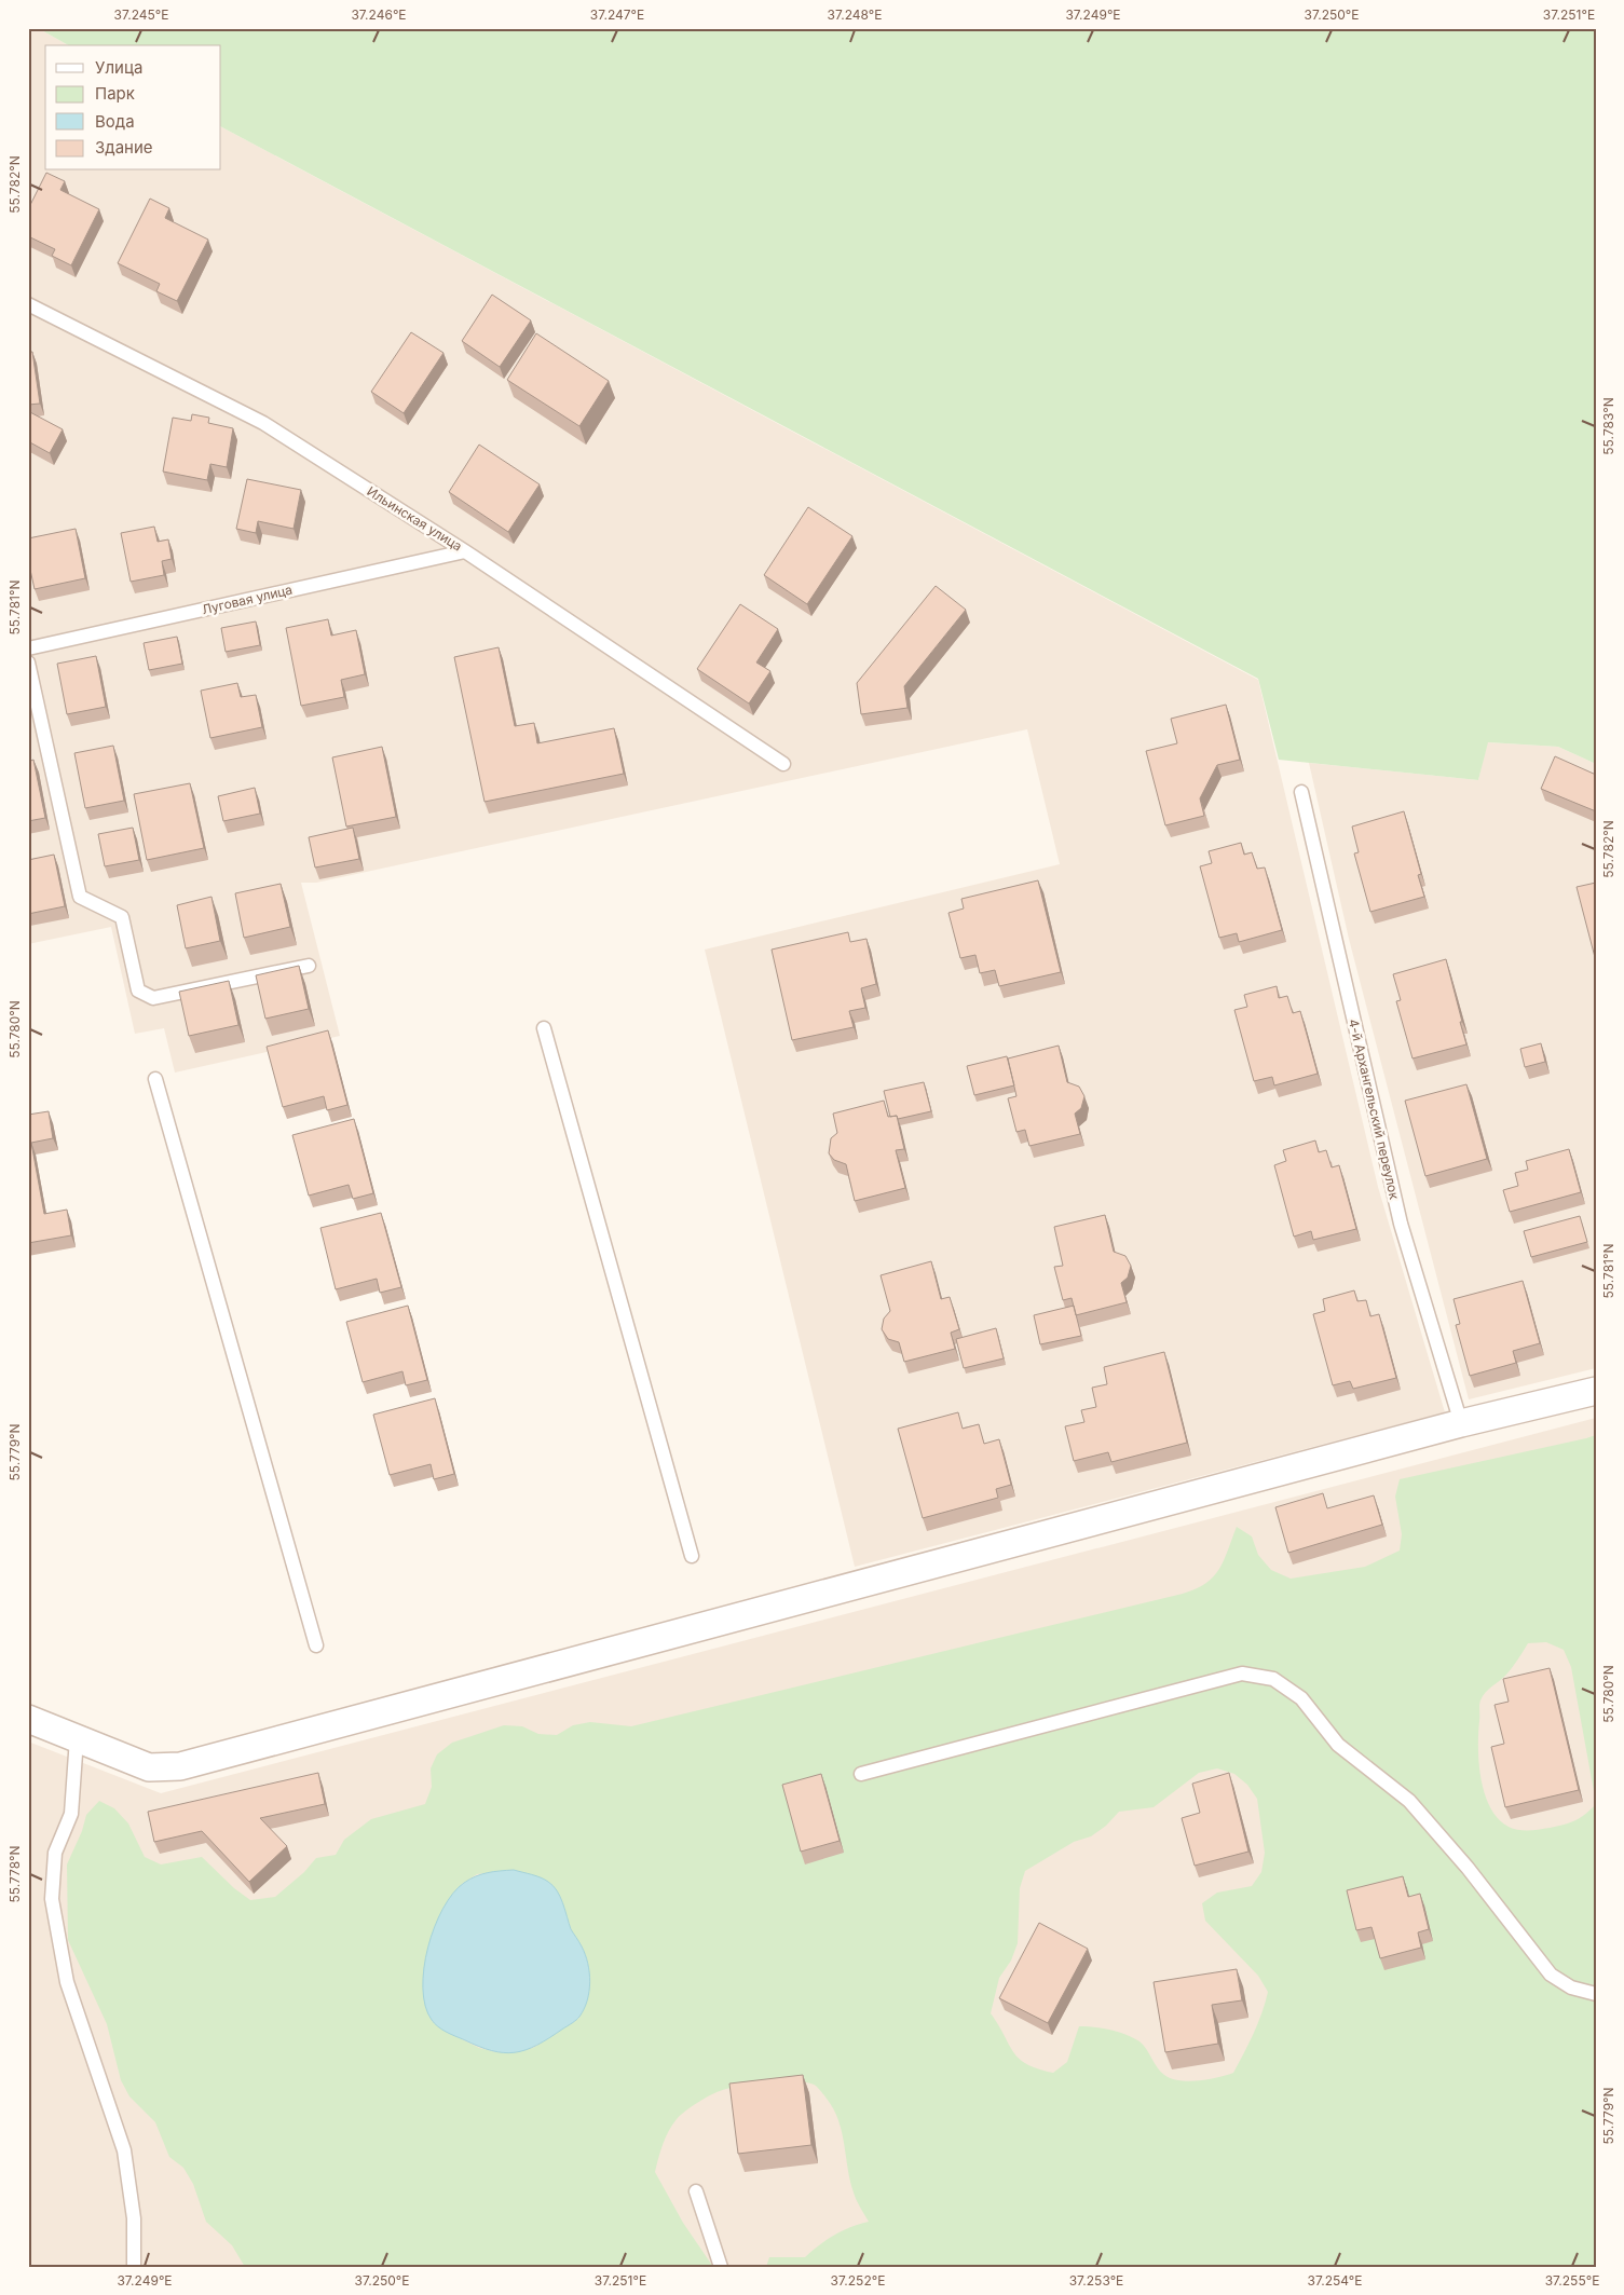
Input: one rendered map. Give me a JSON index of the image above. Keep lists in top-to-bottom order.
{
  "streets": {
    "lane": ["Ильинская улица", "Луговая улица", "4-й Архангельский переулок"]
  },
  "crossings": [
    ["Ильинская улица", "Луговая улица"]
  ],
  "legend": [
    "Улица",
    "Парк",
    "Вода",
    "Здание"
  ],
  "coordinates": [
    "37.245°E",
    "37.246°E",
    "37.247°E",
    "37.248°E",
    "37.249°E",
    "37.250°E",
    "37.251°E",
    "55.782°N",
    "55.783°N",
    "55.781°N",
    "55.780°N",
    "55.779°N",
    "55.778°N",
    "37.252°E",
    "37.253°E",
    "37.254°E",
    "37.255°E"
  ]
}
